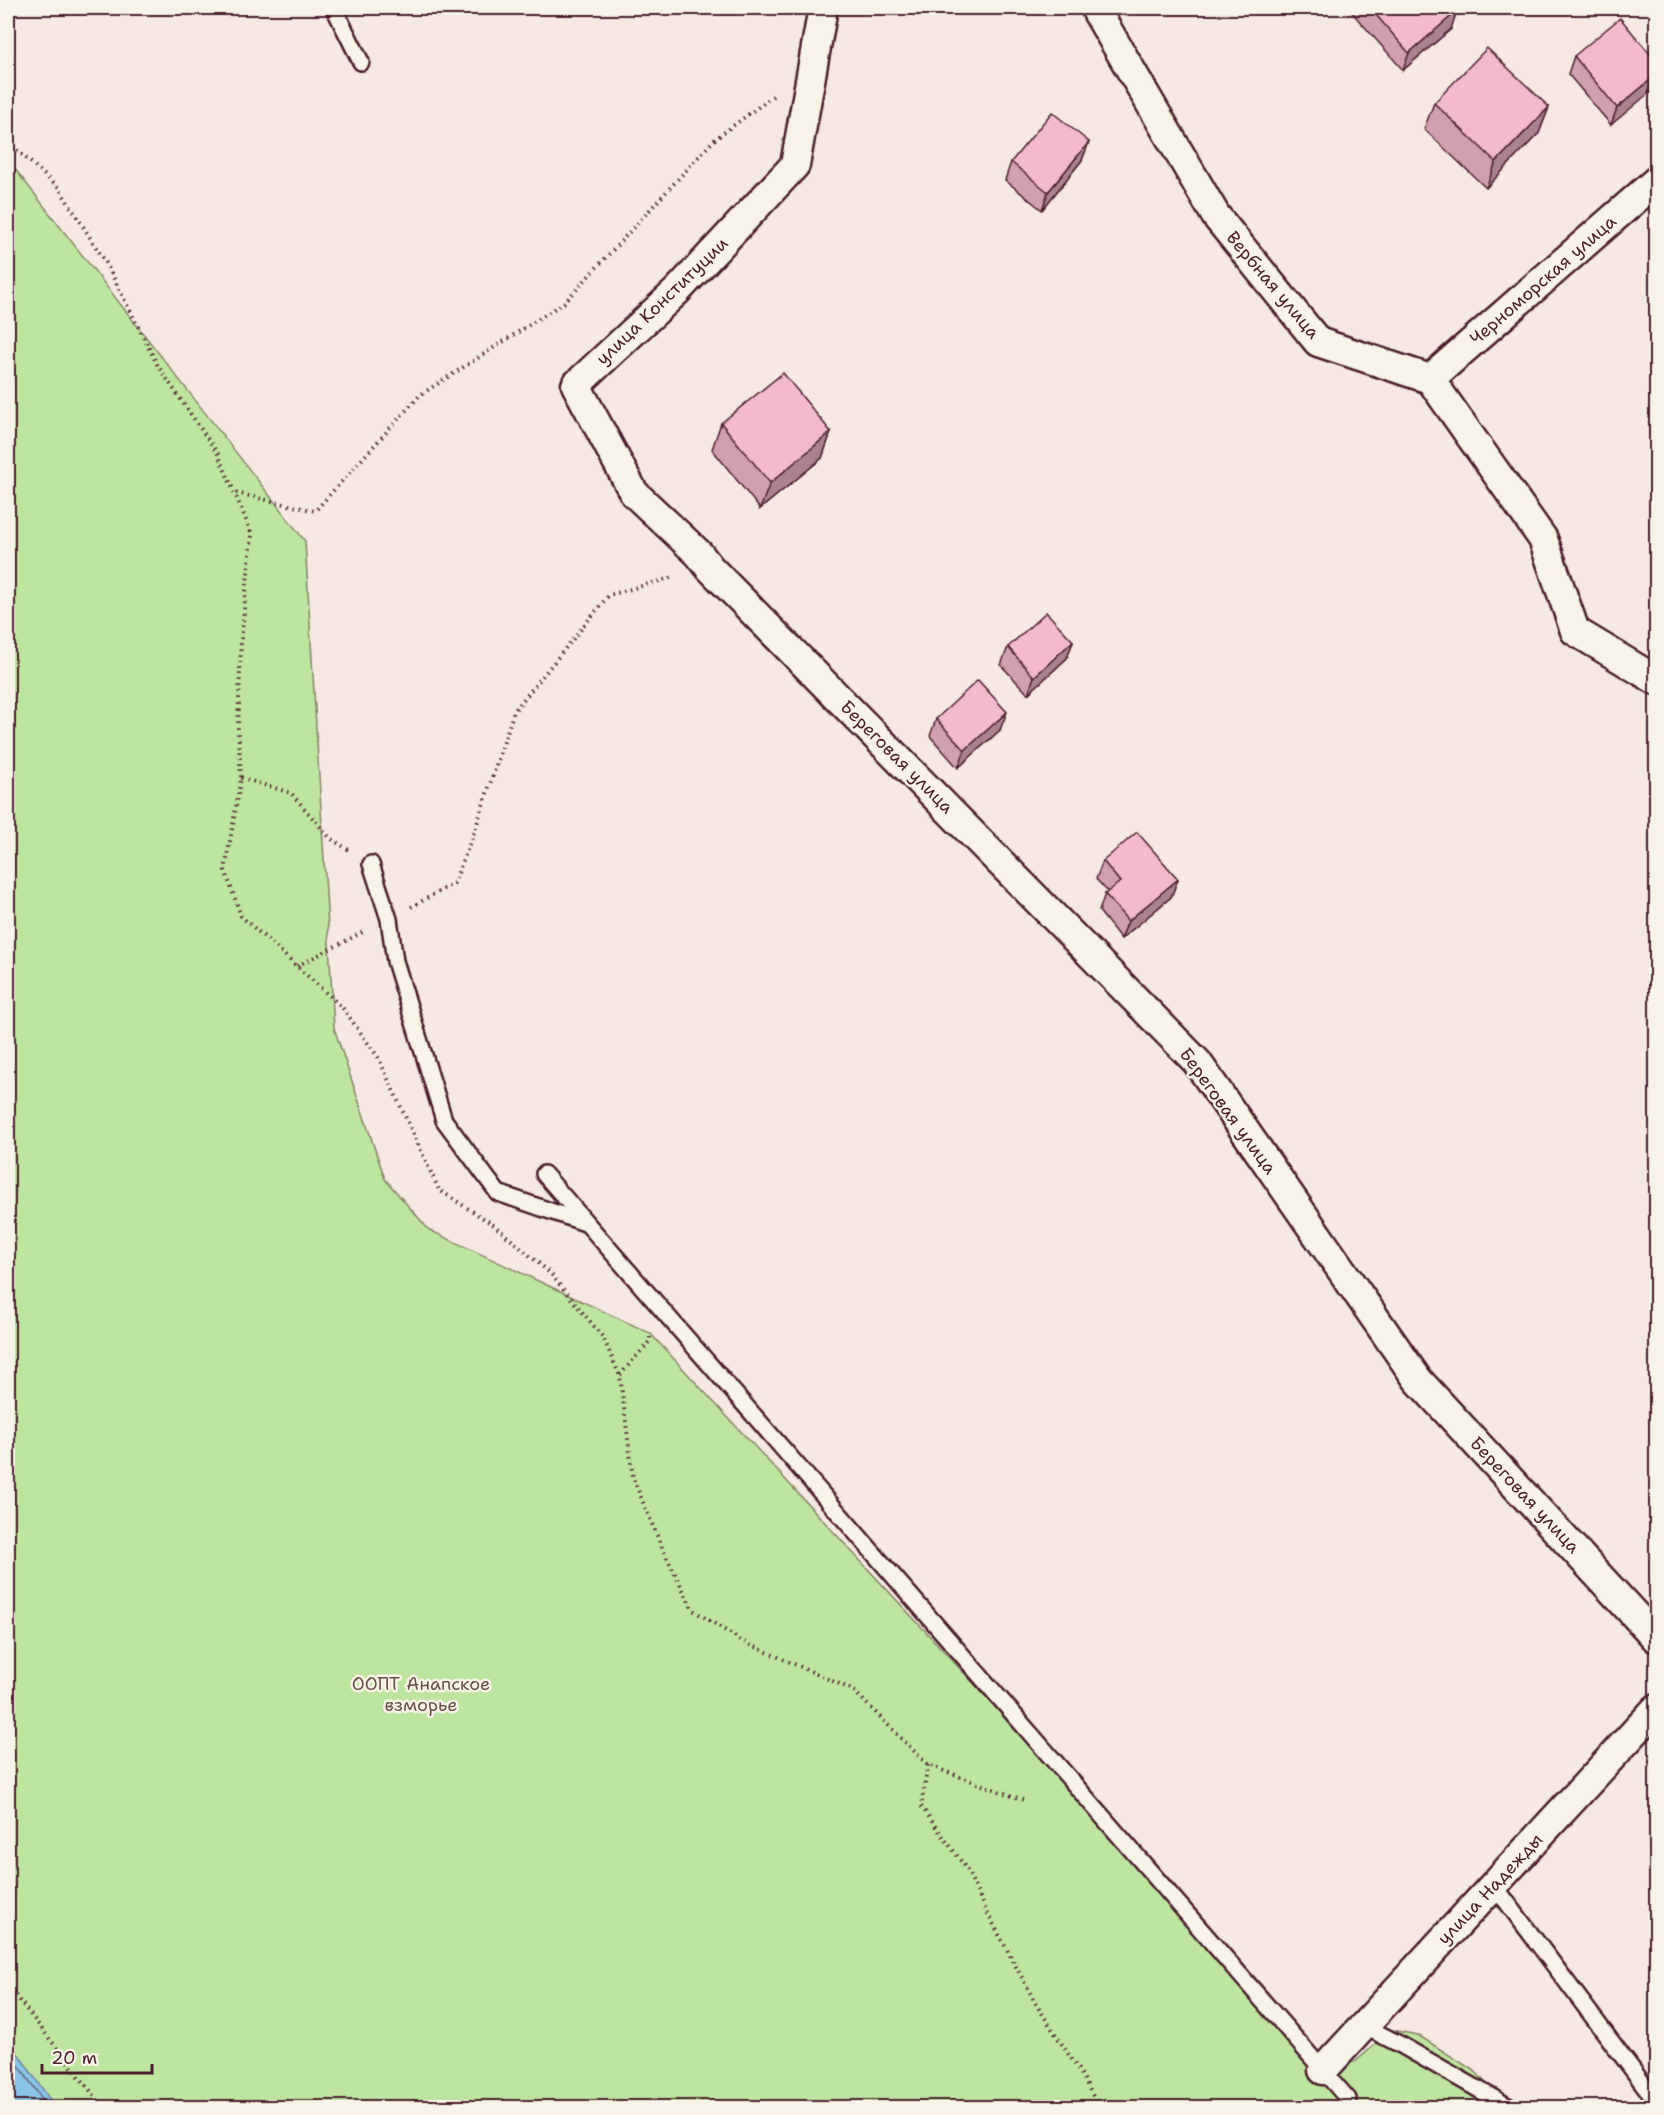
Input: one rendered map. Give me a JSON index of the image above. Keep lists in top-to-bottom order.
{
  "streets": {
    "street": [
      "Черноморская улица",
      "Вербная улица",
      "улица Конституции",
      "Береговая улица",
      "улица Надежды"
    ]
  },
  "crossings": [
    ["Черноморская улица", "Вербная улица"],
    ["улица Конституции", "Береговая улица"]
  ],
  "parks": ["ООПТ Анапское взморье"],
  "scale_bar": "20 m"
}
